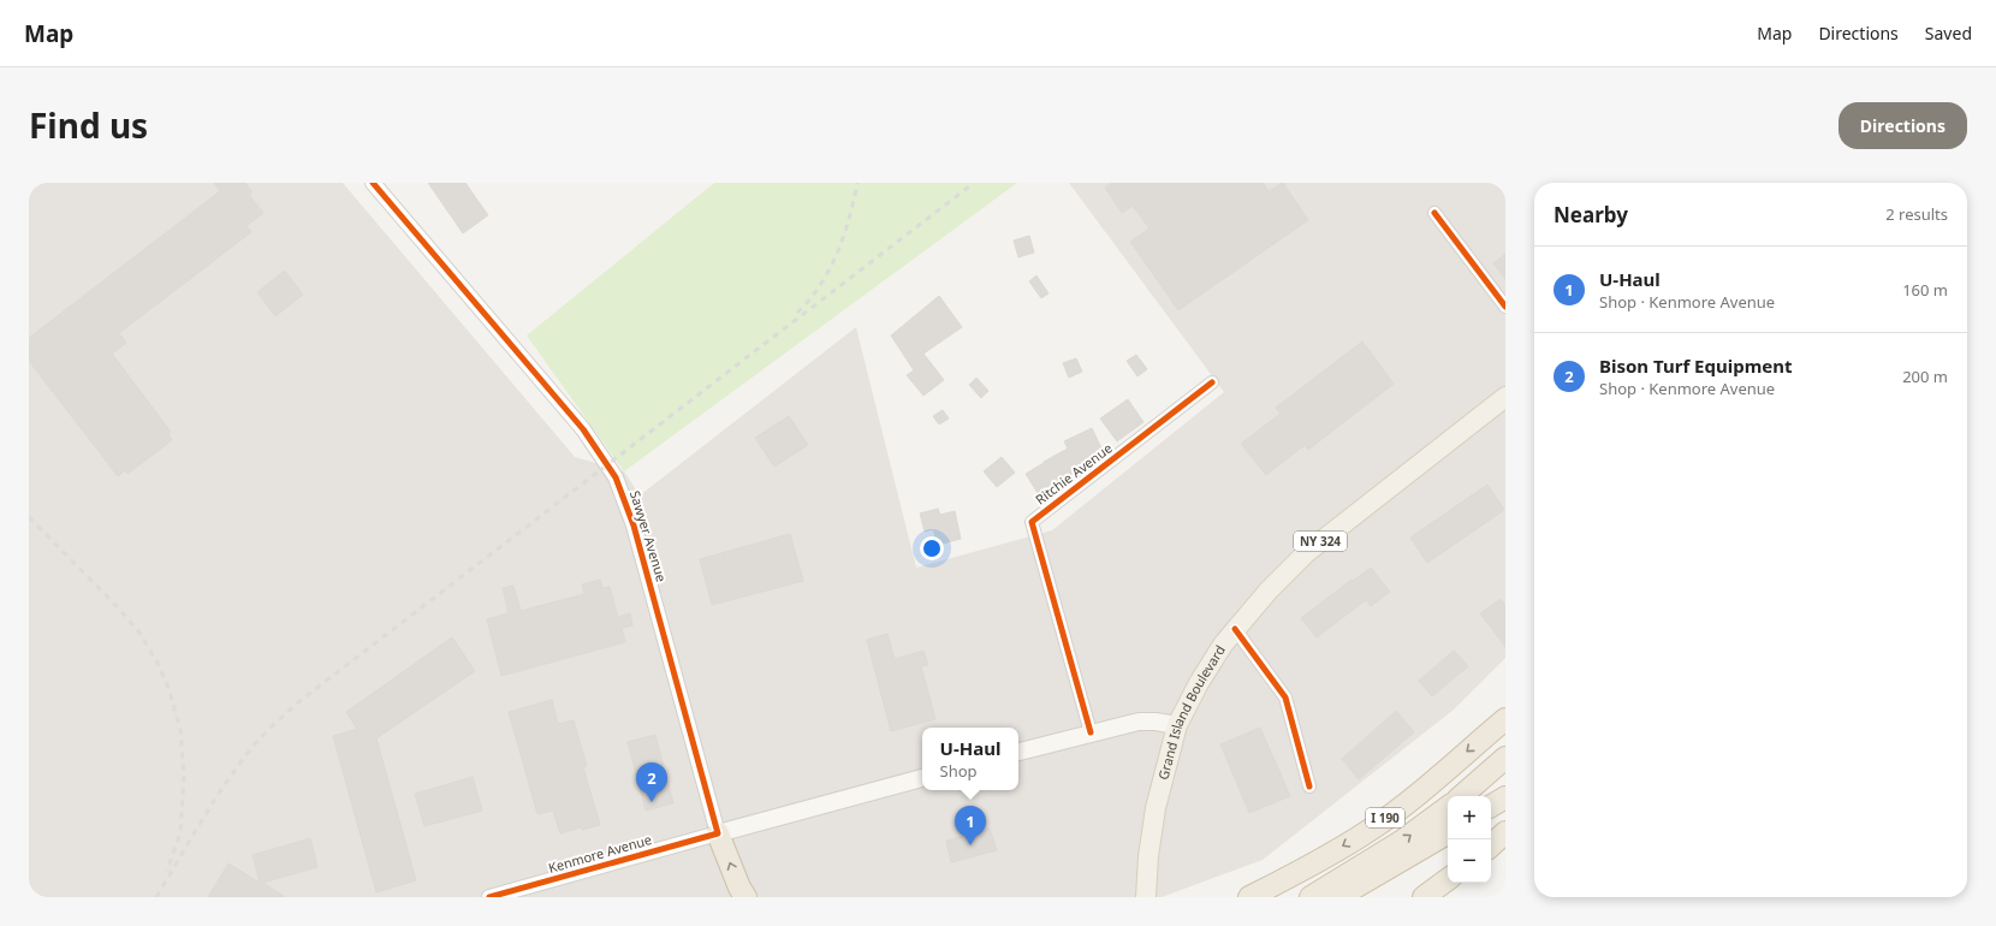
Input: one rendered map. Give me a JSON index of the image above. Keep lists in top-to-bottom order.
{
  "streets": {
    "highway": ["I 190"],
    "main road": ["NY 324", "Grand Island Boulevard", "Kenmore Avenue"],
    "street": ["Ritchie Avenue", "Sawyer Avenue"]
  },
  "crossings": [
    ["Sawyer Avenue", "Kenmore Avenue"]
  ],
  "page": {
    "header": "Map",
    "nav": ["Map", "Directions", "Saved"],
    "title": "Find us",
    "buttons": "Directions",
    "heading": ["Nearby", "2 results"],
    "list": [
      {
        "mark": "1",
        "name": "U-Haul",
        "note": "Shop · Kenmore Avenue",
        "value": "160 m"
      },
      {
        "mark": "2",
        "name": "Bison Turf Equipment",
        "note": "Shop · Kenmore Avenue",
        "value": "200 m"
      }
    ],
    "popup": ["U-Haul", "Shop"],
    "pins": ["2", "1"],
    "map_buttons": ["+", "−"]
  }
}
